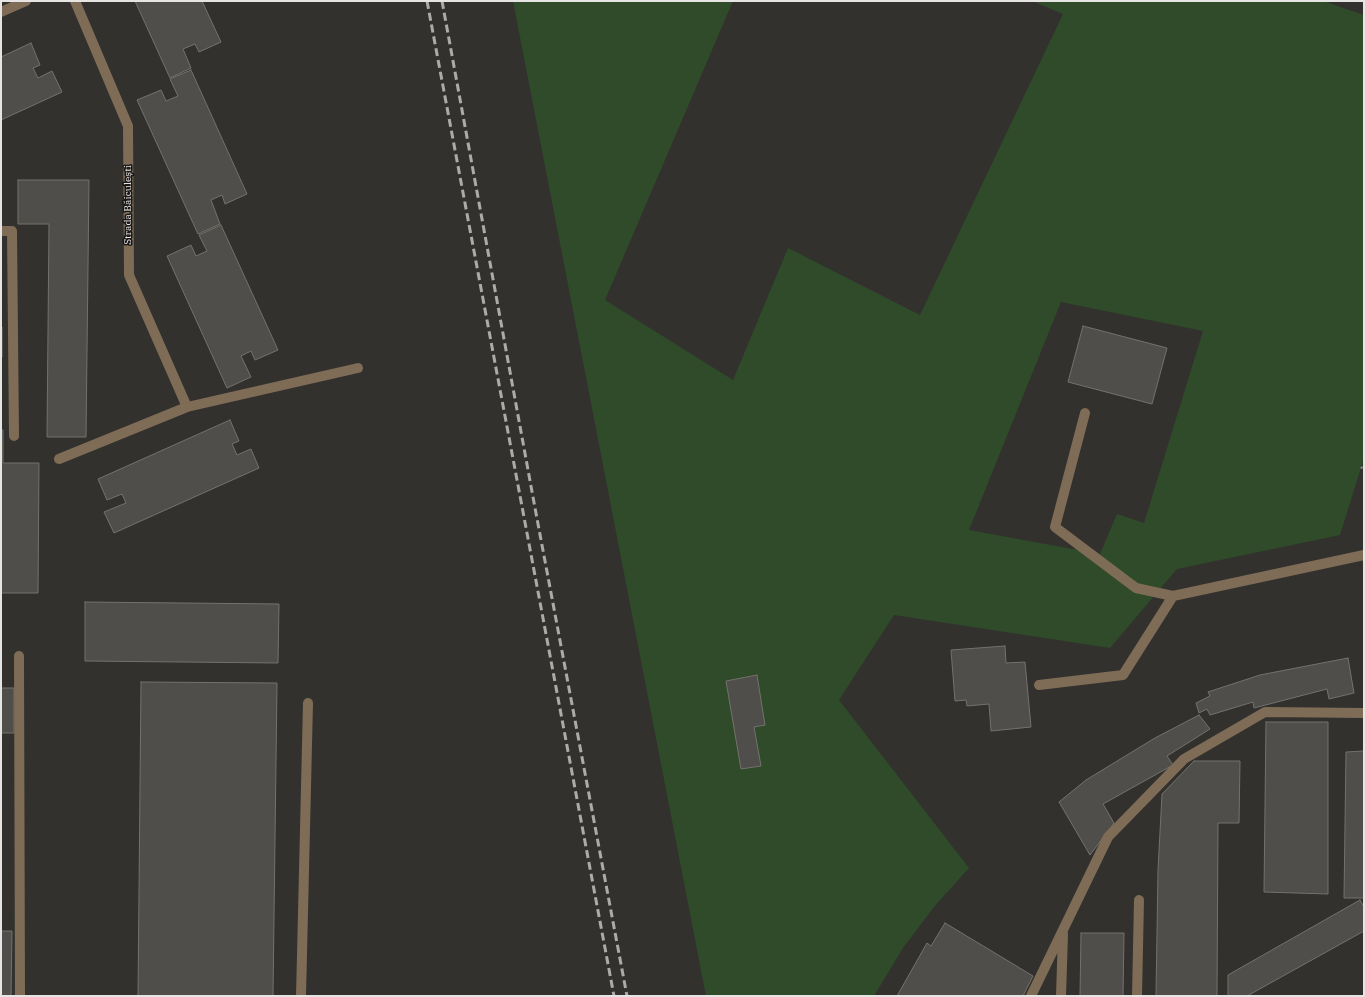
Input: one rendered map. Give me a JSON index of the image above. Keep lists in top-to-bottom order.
{
  "streets": {
    "street": ["Strada Băiculești"]
  }
}
